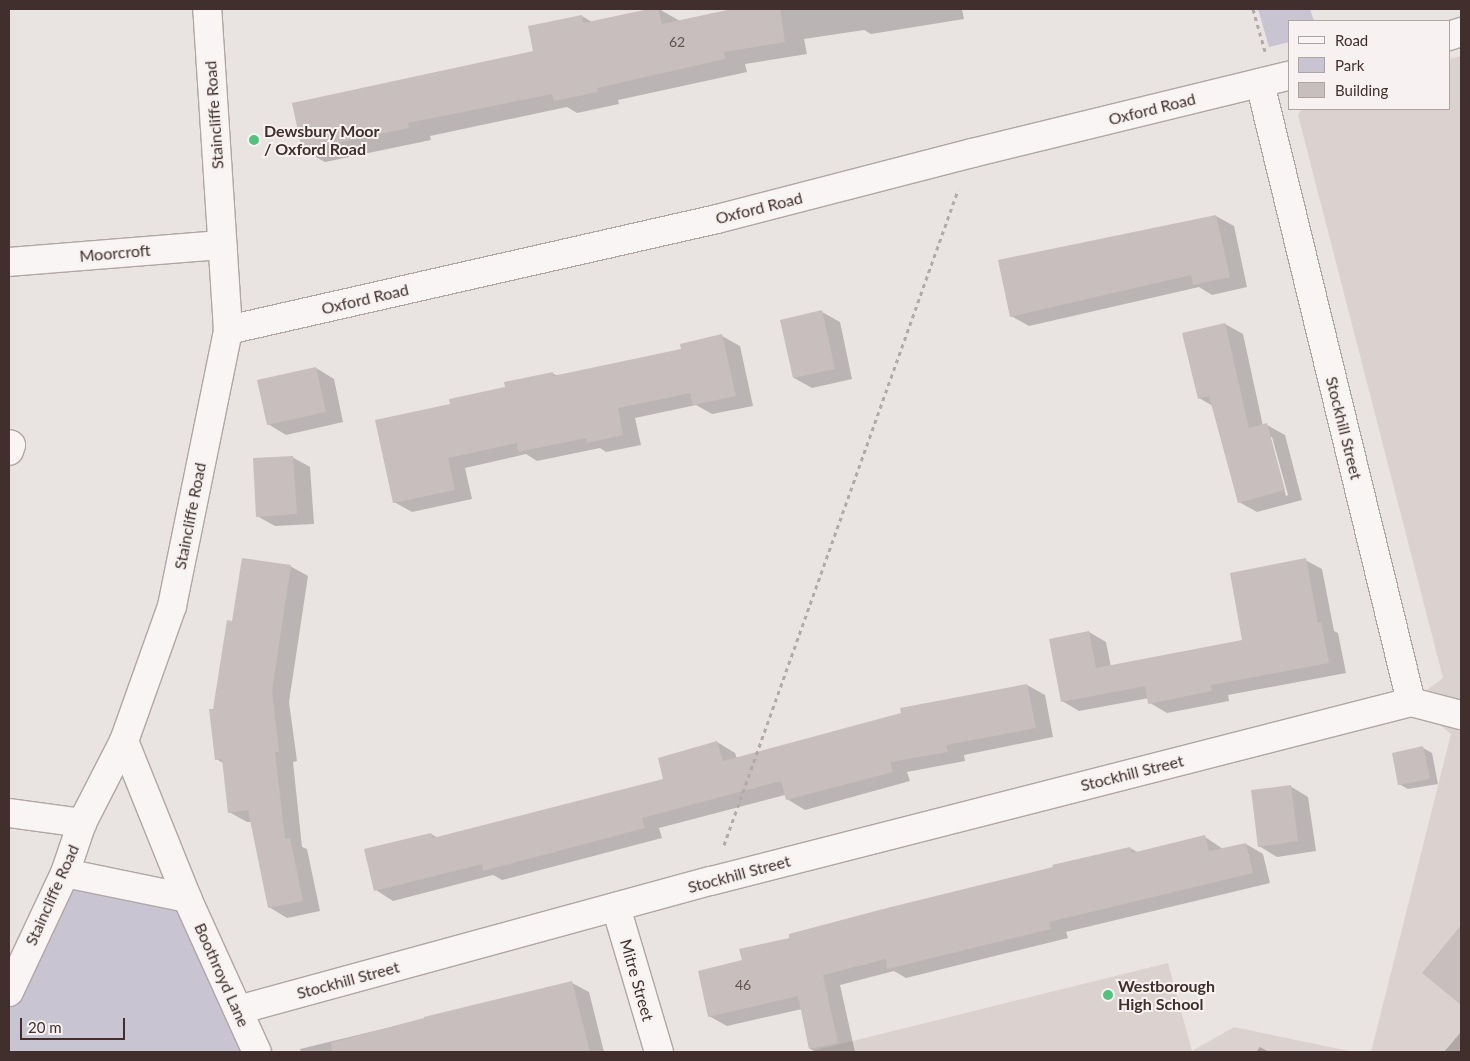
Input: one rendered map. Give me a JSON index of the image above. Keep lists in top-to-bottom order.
{
  "streets": {
    "street": [
      "Oxford Road",
      "Staincliffe Road",
      "Moorcroft",
      "Stockhill Street",
      "Boothroyd Lane",
      "Mitre Street"
    ]
  },
  "crossings": [
    ["Oxford Road", "Staincliffe Road"],
    ["Oxford Road", "Stockhill Street"],
    ["Staincliffe Road", "Moorcroft"],
    ["Staincliffe Road", "Boothroyd Lane"],
    ["Stockhill Street", "Boothroyd Lane"],
    ["Stockhill Street", "Mitre Street"]
  ],
  "places": ["Dewsbury Moor / Oxford Road", "Westborough High School"],
  "house_numbers": ["62", "46"],
  "legend": ["Road", "Park", "Building"],
  "scale_bar": "20 m"
}
